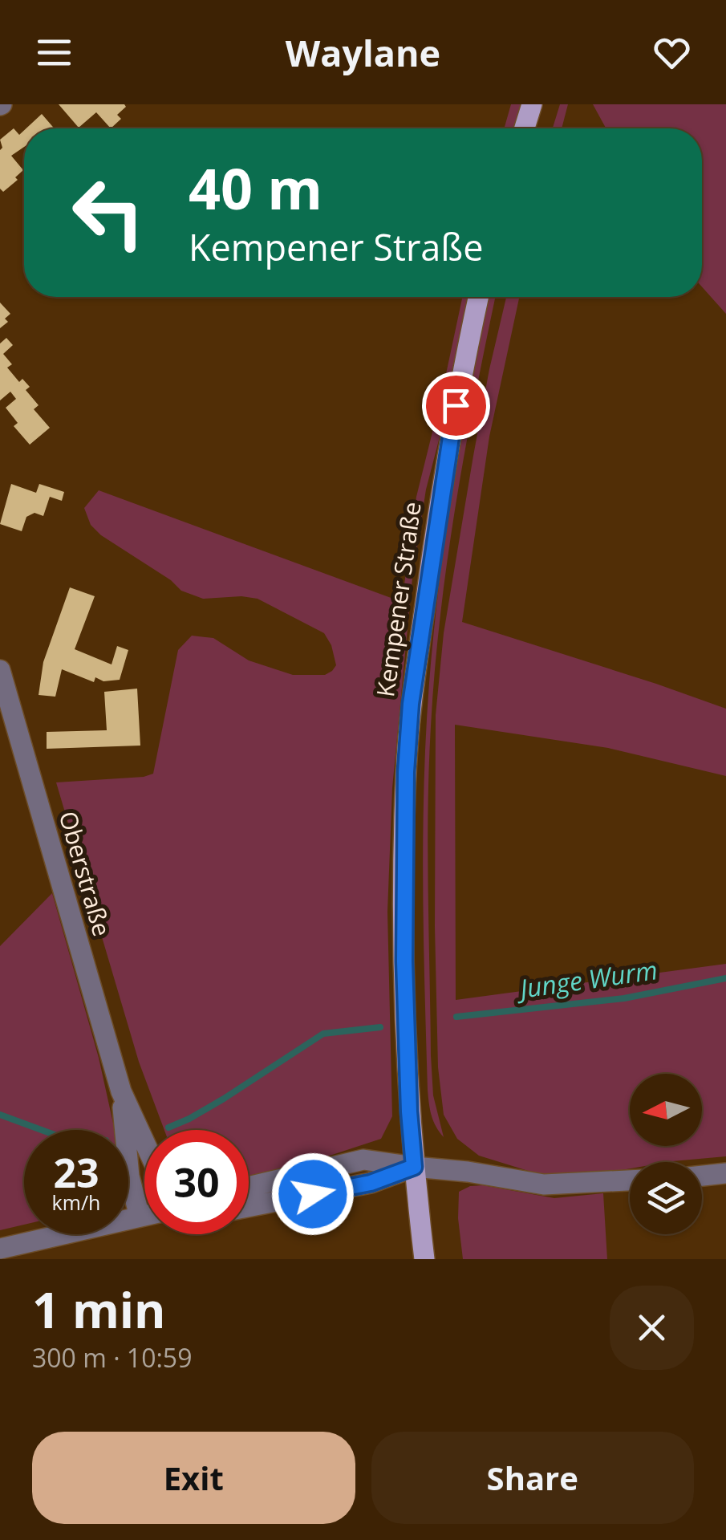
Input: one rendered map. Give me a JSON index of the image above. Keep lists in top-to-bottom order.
{
  "streets": {
    "main road": ["Kempener Straße"],
    "street": ["Oberstraße"]
  },
  "water": ["Junge Wurm"],
  "north": "left",
  "page": {
    "header": "Waylane",
    "turn": ["40 m", "Kempener Straße"],
    "speed": "23 km/h",
    "limit": "30",
    "heading": ["1 min", "300 m · 10:59"],
    "buttons": ["Exit", "Share"]
  }
}
